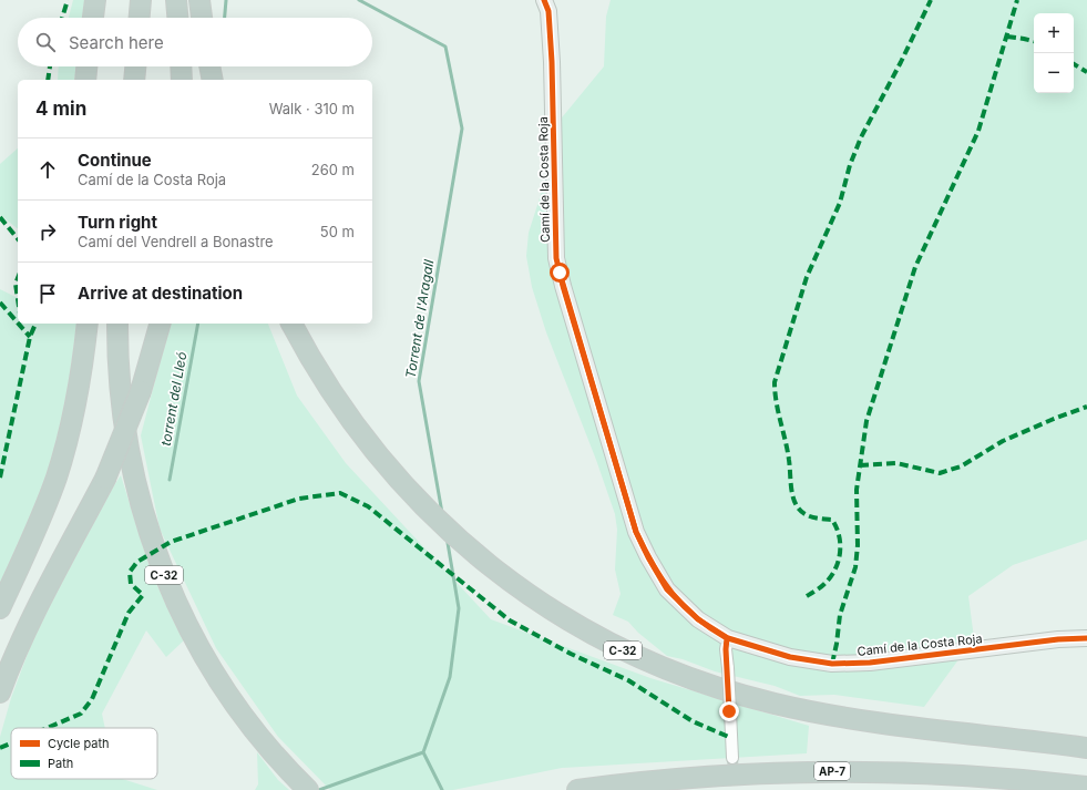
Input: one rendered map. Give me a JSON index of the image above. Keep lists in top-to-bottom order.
{
  "streets": {
    "highway": ["C-32", "AP-7"],
    "street": ["Camí de la Costa Roja"]
  },
  "water": ["Torrent de l'Aragall", "torrent del Lleó"],
  "legend": ["Cycle path", "Path"],
  "page": {
    "map_buttons": ["+", "−"],
    "search": "Search here",
    "heading": ["4 min", "Walk · 310 m"],
    "list": [
      ["Continue", "Camí de la Costa Roja", "260 m"],
      ["Turn right", "Camí del Vendrell a Bonastre", "50 m"],
      "Arrive at destination"
    ]
  }
}
